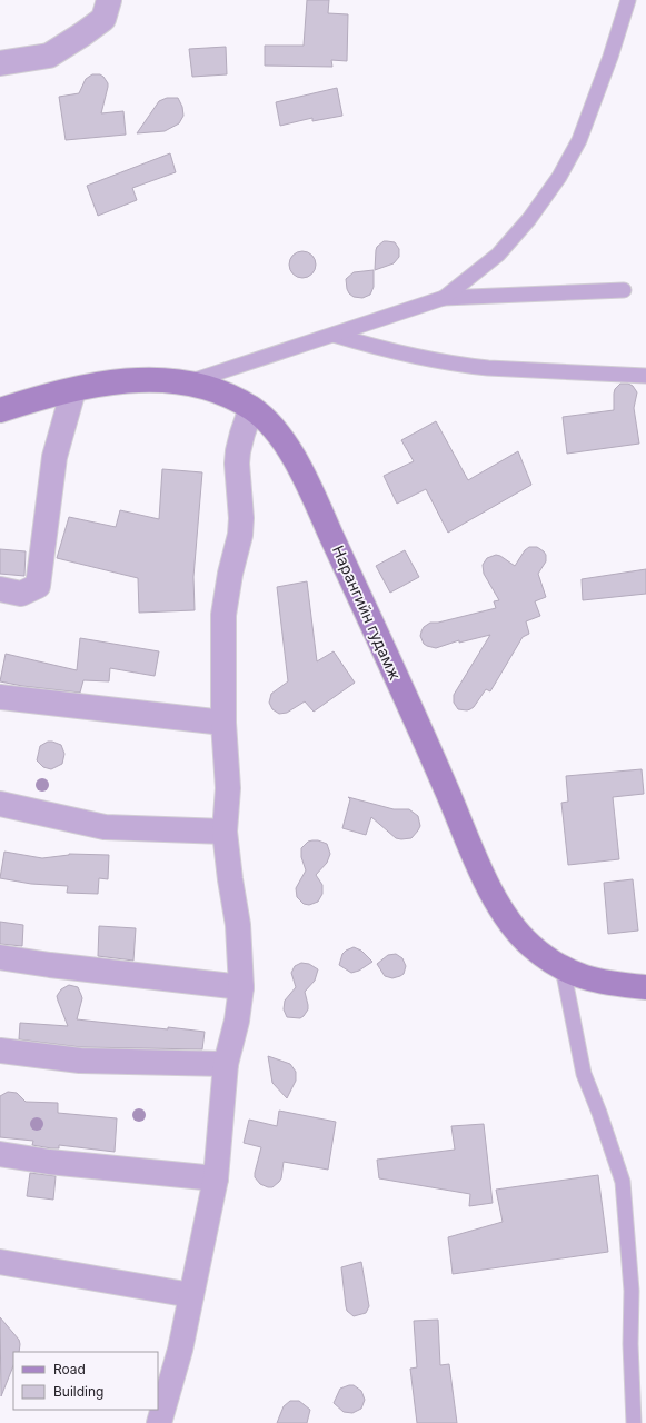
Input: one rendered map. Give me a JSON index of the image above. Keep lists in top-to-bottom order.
{
  "streets": {
    "main road": ["Нарангийн гудамж"]
  },
  "legend": ["Road", "Building"]
}
